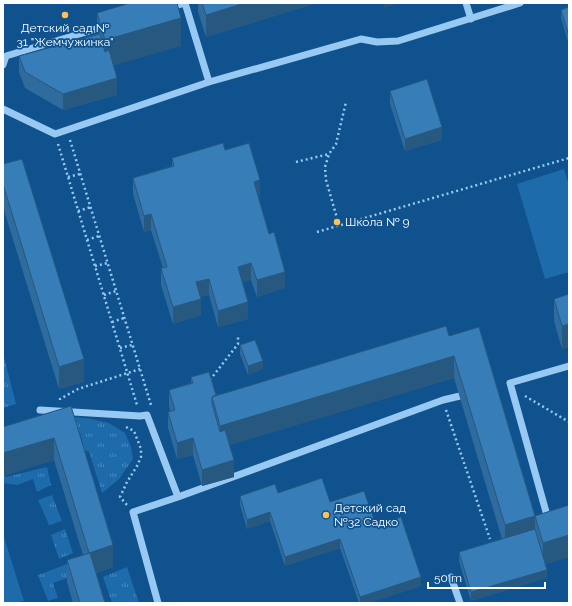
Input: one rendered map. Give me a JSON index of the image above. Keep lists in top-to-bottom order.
{
  "places": ["Детский сад № 31 \"Жемчужинка\"", "Школа № 9", "Детский сад №32 Садко"],
  "scale_bar": "50 m"
}
